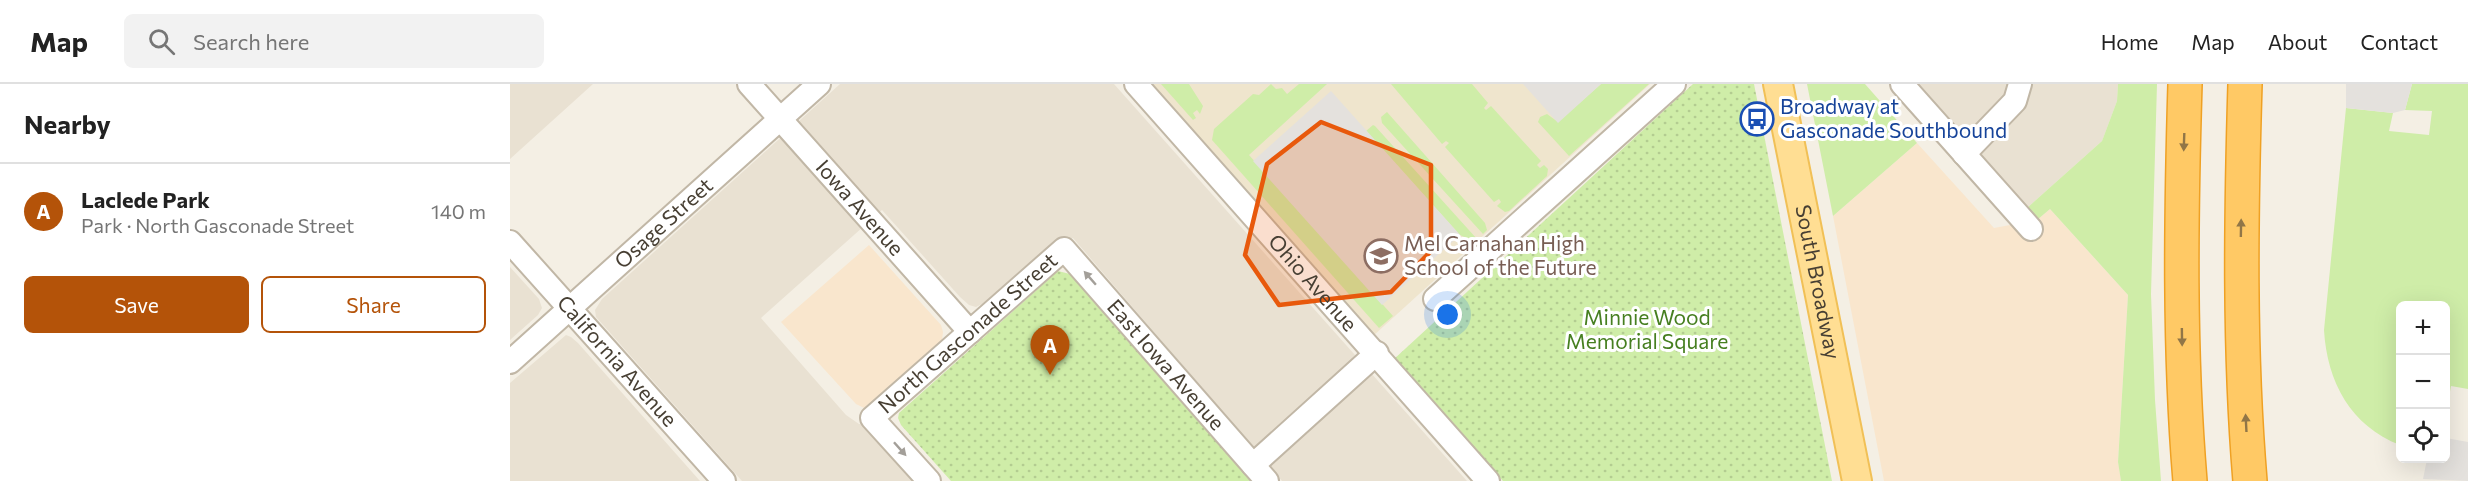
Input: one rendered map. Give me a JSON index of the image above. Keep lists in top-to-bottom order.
{
  "streets": {
    "main road": ["South Broadway"],
    "street": [
      "Iowa Avenue",
      "Osage Street",
      "Ohio Avenue",
      "North Gasconade Street",
      "California Avenue",
      "East Iowa Avenue"
    ]
  },
  "crossings": [
    ["Iowa Avenue", "Osage Street"],
    ["Iowa Avenue", "North Gasconade Street"],
    ["Osage Street", "California Avenue"],
    ["North Gasconade Street", "East Iowa Avenue"]
  ],
  "one_way": ["East Iowa Avenue"],
  "parks": ["Minnie Wood Memorial Square"],
  "places": {
    "bus stop": ["Broadway at Gasconade Southbound"],
    "school or university": ["Mel Carnahan High School of the Future"]
  },
  "page": {
    "header": "Map",
    "search": "Search here",
    "nav": [
      "Home",
      "Map",
      "About",
      "Contact"
    ],
    "heading": "Nearby",
    "list": [
      {
        "mark": "A",
        "name": "Laclede Park",
        "note": "Park · North Gasconade Street",
        "value": "140 m"
      }
    ],
    "buttons": ["Save", "Share"],
    "map_buttons": ["+", "−"],
    "pins": "A"
  }
}
